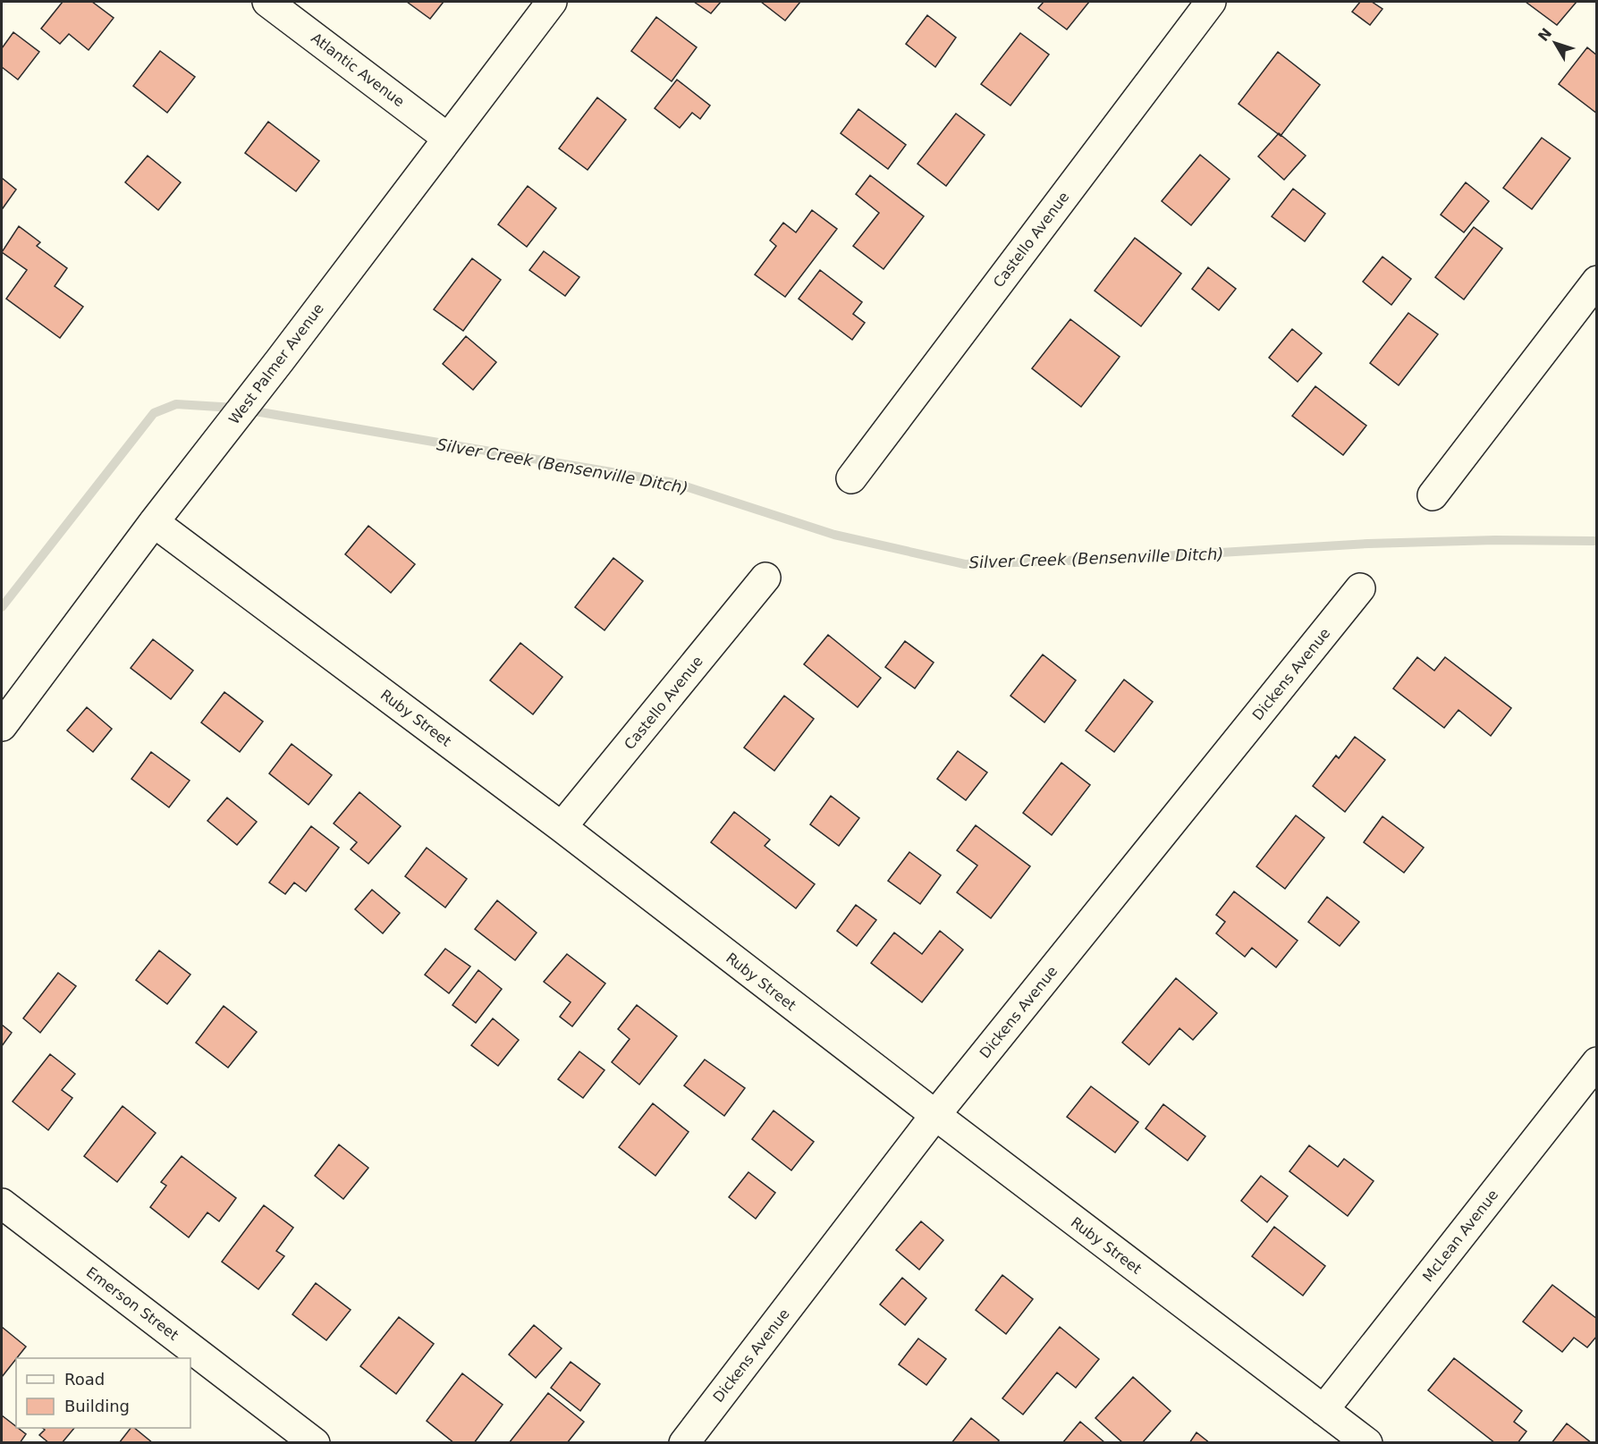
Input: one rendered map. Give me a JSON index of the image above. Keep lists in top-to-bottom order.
{
  "streets": {
    "street": [
      "Atlantic Avenue",
      "Castello Avenue",
      "West Palmer Avenue",
      "Dickens Avenue",
      "Ruby Street",
      "McLean Avenue",
      "Emerson Street"
    ]
  },
  "crossings": [
    ["Atlantic Avenue", "West Palmer Avenue"],
    ["Castello Avenue", "Ruby Street"],
    ["West Palmer Avenue", "Ruby Street"],
    ["Dickens Avenue", "Ruby Street"],
    ["Ruby Street", "McLean Avenue"]
  ],
  "water": ["Silver Creek (Bensenville Ditch)"],
  "legend": ["Road", "Building"],
  "north": "top left"
}
